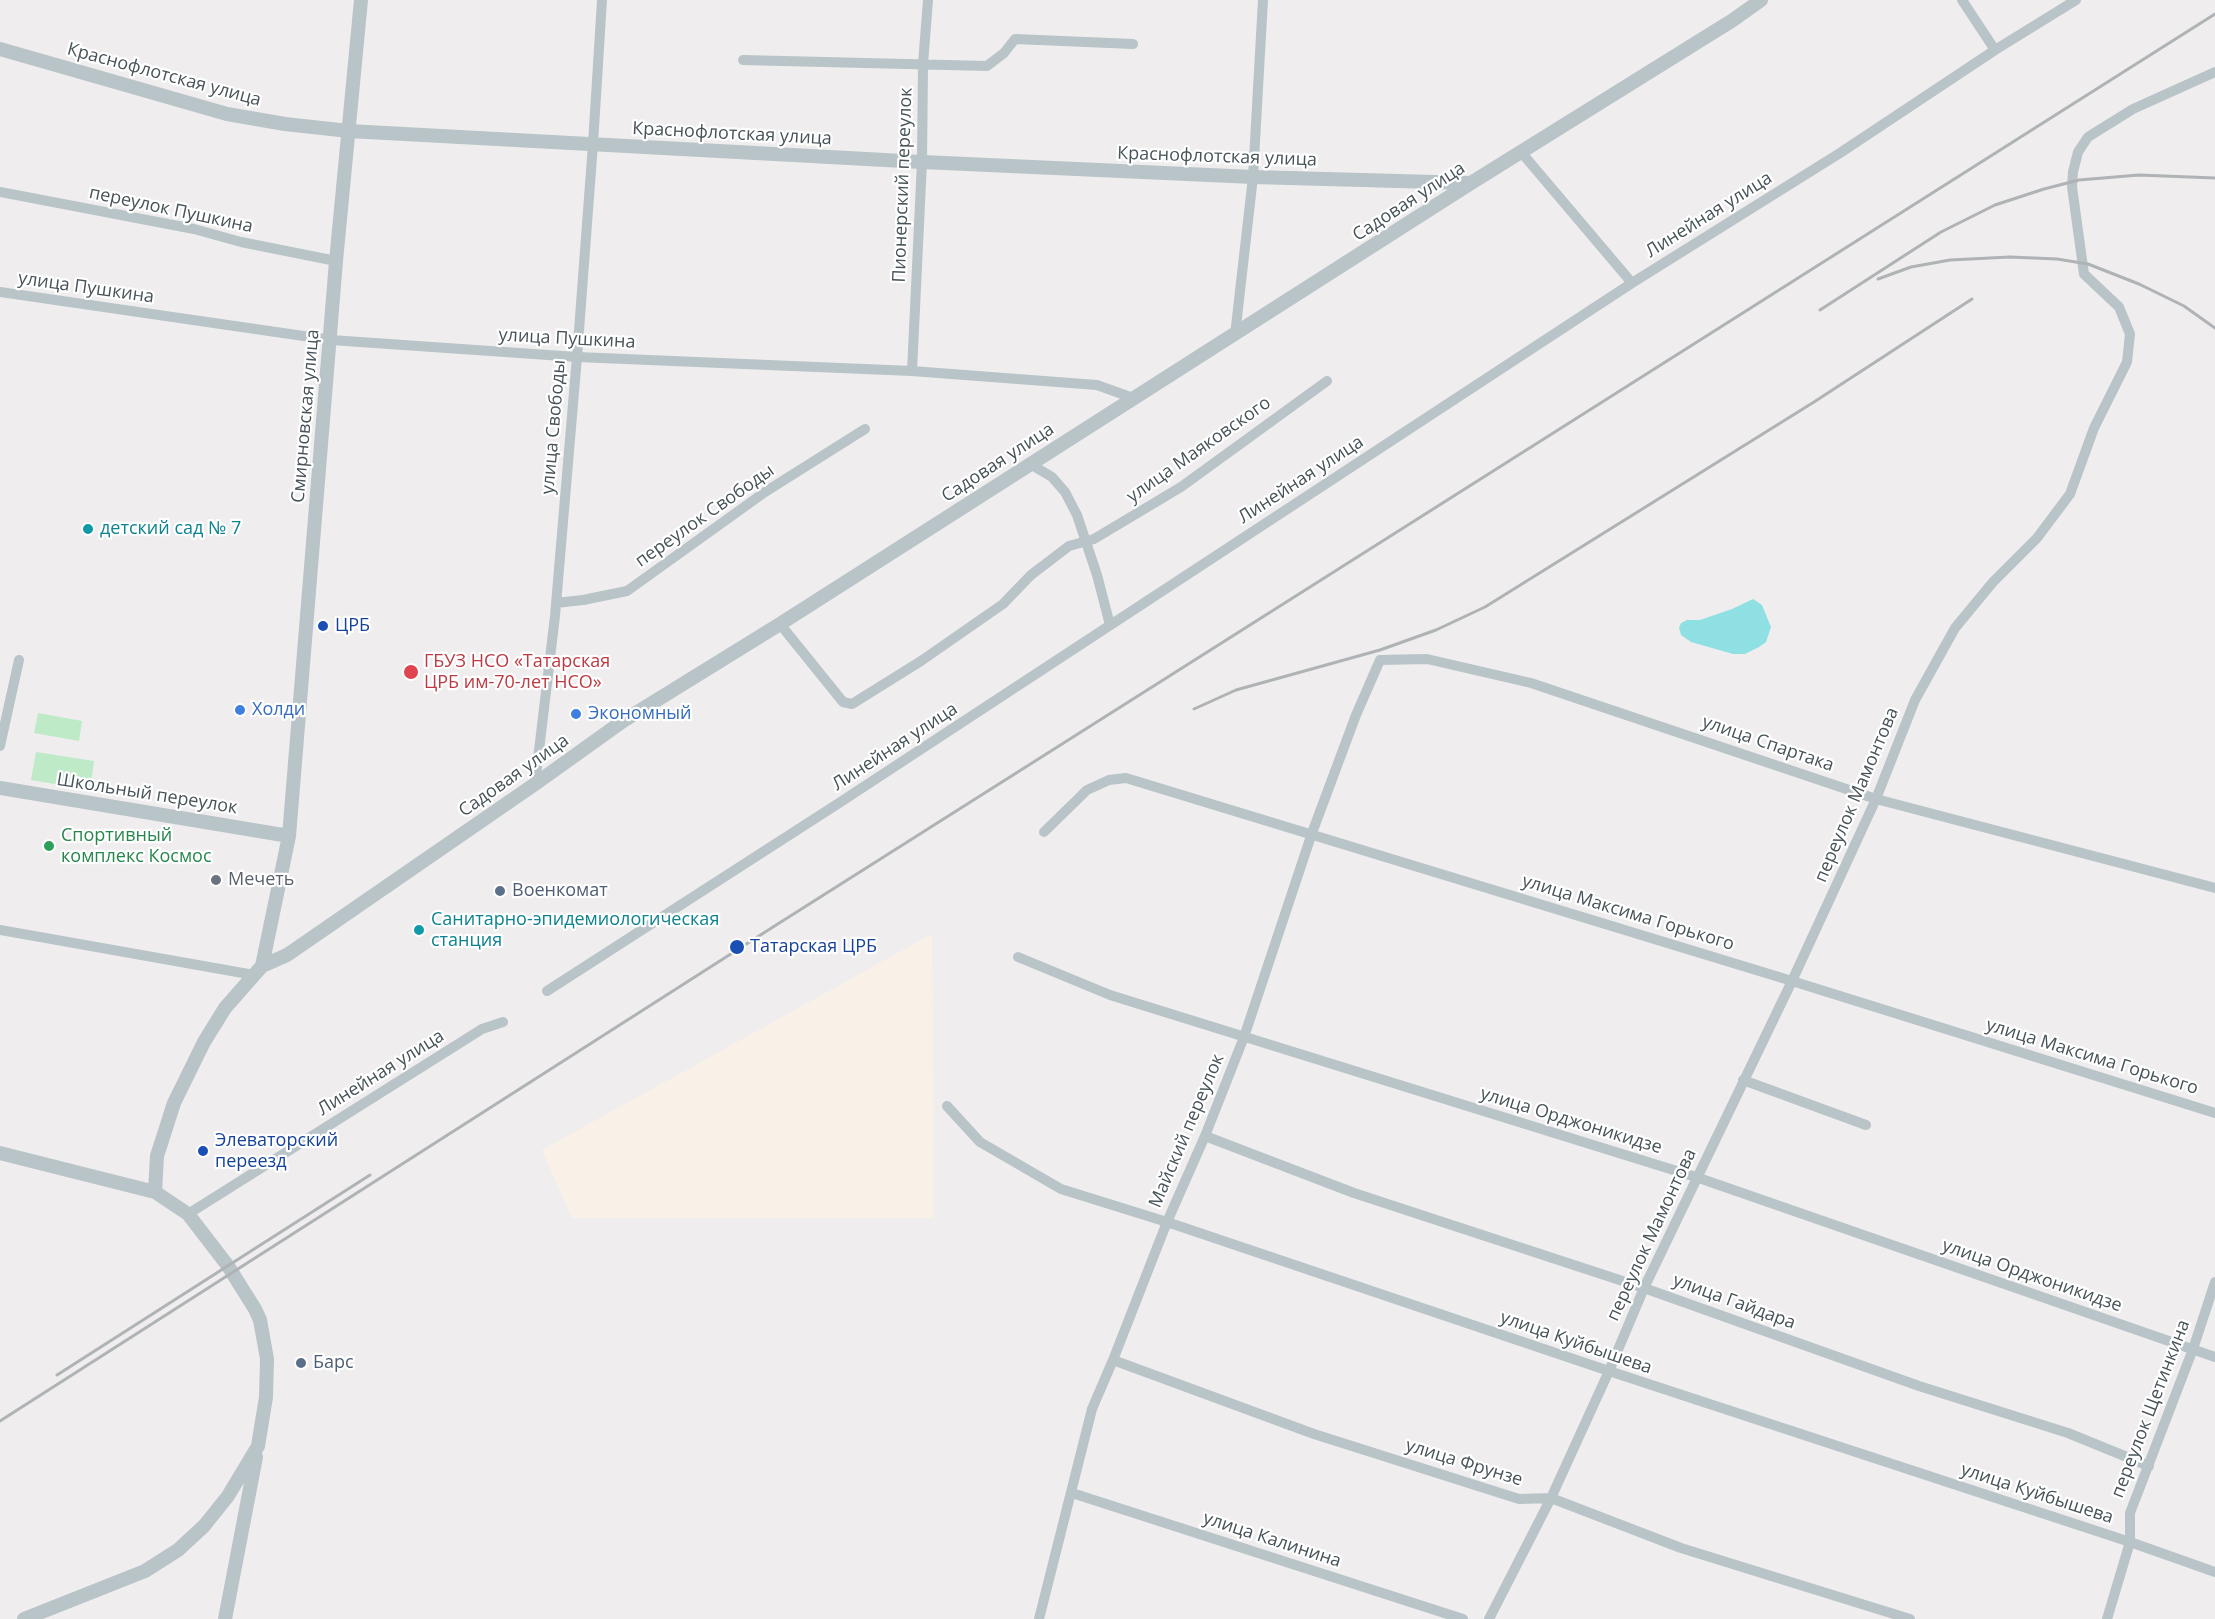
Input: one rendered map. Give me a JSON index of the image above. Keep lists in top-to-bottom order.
{
  "streets": {
    "street": [
      "Краснофлотская улица",
      "Пионерский переулок",
      "Садовая улица",
      "переулок Пушкина",
      "Линейная улица",
      "улица Пушкина",
      "Смирновская улица",
      "улица Свободы",
      "улица Маяковского",
      "переулок Свободы",
      "улица Спартака",
      "Школьный переулок",
      "переулок Мамонтова",
      "улица Максима Горького",
      "улица Орджоникидзе",
      "Майский переулок",
      "улица Гайдара",
      "улица Куйбышева",
      "переулок Щетинкина",
      "улица Фрунзе",
      "улица Калинина"
    ]
  },
  "crossings": [
    ["Краснофлотская улица", "Пионерский переулок"],
    ["Краснофлотская улица", "Садовая улица"],
    ["Краснофлотская улица", "Смирновская улица"],
    ["Краснофлотская улица", "улица Свободы"],
    ["Пионерский переулок", "улица Пушкина"],
    ["Садовая улица", "улица Пушкина"],
    ["Садовая улица", "Смирновская улица"],
    ["Садовая улица", "улица Свободы"],
    ["Садовая улица", "улица Маяковского"],
    ["переулок Пушкина", "Смирновская улица"],
    ["улица Пушкина", "Смирновская улица"],
    ["улица Пушкина", "улица Свободы"],
    ["Смирновская улица", "Школьный переулок"],
    ["улица Свободы", "переулок Свободы"],
    ["улица Спартака", "переулок Мамонтова"],
    ["улица Спартака", "Майский переулок"],
    ["переулок Мамонтова", "улица Максима Горького"],
    ["переулок Мамонтова", "улица Орджоникидзе"],
    ["переулок Мамонтова", "улица Гайдара"],
    ["переулок Мамонтова", "улица Куйбышева"],
    ["переулок Мамонтова", "улица Фрунзе"],
    ["улица Максима Горького", "Майский переулок"],
    ["улица Орджоникидзе", "Майский переулок"],
    ["улица Орджоникидзе", "переулок Щетинкина"],
    ["Майский переулок", "улица Гайдара"],
    ["Майский переулок", "улица Куйбышева"],
    ["Майский переулок", "улица Фрунзе"],
    ["Майский переулок", "улица Калинина"],
    ["улица Гайдара", "переулок Щетинкина"],
    ["улица Куйбышева", "переулок Щетинкина"]
  ],
  "places": [
    "детский сад № 7",
    "ЦРБ",
    "ГБУЗ НСО «Татарская ЦРБ им-70-лет НСО»",
    "Холди",
    "Экономный",
    "Спортивный комплекс Космос",
    "Мечеть",
    "Военкомат",
    "Санитарно-эпидемиологическая станция",
    "Татарская ЦРБ",
    "Элеваторский переезд",
    "Барс"
  ]
}
